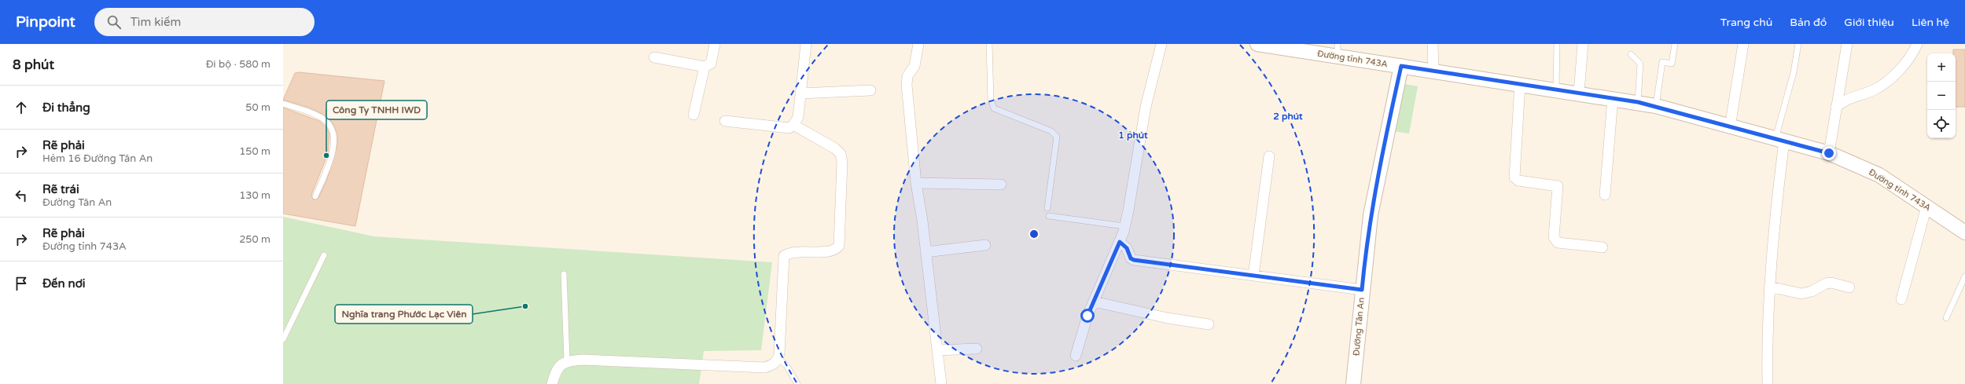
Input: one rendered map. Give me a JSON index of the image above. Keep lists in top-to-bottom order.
{
  "streets": {
    "main road": ["Đường tỉnh 743A", "Đường Tân An"]
  },
  "crossings": [
    ["Đường tỉnh 743A", "Đường Tân An"]
  ],
  "places": ["Công Ty TNHH IWD", "Nghĩa trang Phước Lạc Viên"],
  "page": {
    "header": "Pinpoint",
    "search": "Tìm kiếm",
    "nav": [
      "Trang chủ",
      "Bản đồ",
      "Giới thiệu",
      "Liên hệ"
    ],
    "heading": ["8 phút", "Đi bộ · 580 m"],
    "map_buttons": ["+", "−"],
    "list": [
      ["Đi thẳng", "50 m"],
      ["Rẽ phải", "Hẻm 16 Đường Tân An", "150 m"],
      ["Rẽ trái", "Đường Tân An", "130 m"],
      ["Rẽ phải", "Đường tỉnh 743A", "250 m"],
      "Đến nơi"
    ]
  },
  "rings": ["2 phút", "1 phút"]
}
